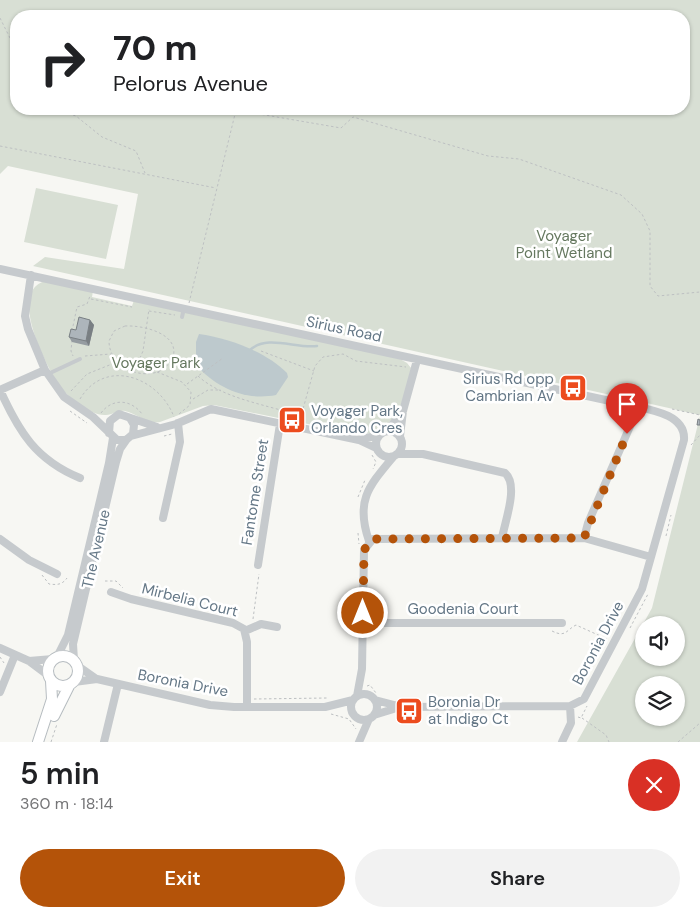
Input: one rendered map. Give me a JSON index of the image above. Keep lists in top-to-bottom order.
{
  "streets": {
    "street": [
      "Sirius Road",
      "Fantome Street",
      "The Avenue",
      "Mirbelia Court",
      "Goodenia Court",
      "Boronia Drive"
    ]
  },
  "crossings": [
    ["Sirius Road", "Boronia Drive"],
    ["The Avenue", "Boronia Drive"],
    ["Mirbelia Court", "Boronia Drive"]
  ],
  "parks": ["Voyager Point Wetland", "Voyager Park"],
  "places": {
    "bus stop": ["Sirius Rd opp Cambrian Av", "Voyager Park, Orlando Cres", "Boronia Dr at Indigo Ct"]
  },
  "page": {
    "turn": ["70 m", "Pelorus Avenue"],
    "heading": ["5 min", "360 m · 18:14"],
    "buttons": ["Exit", "Share"]
  }
}
